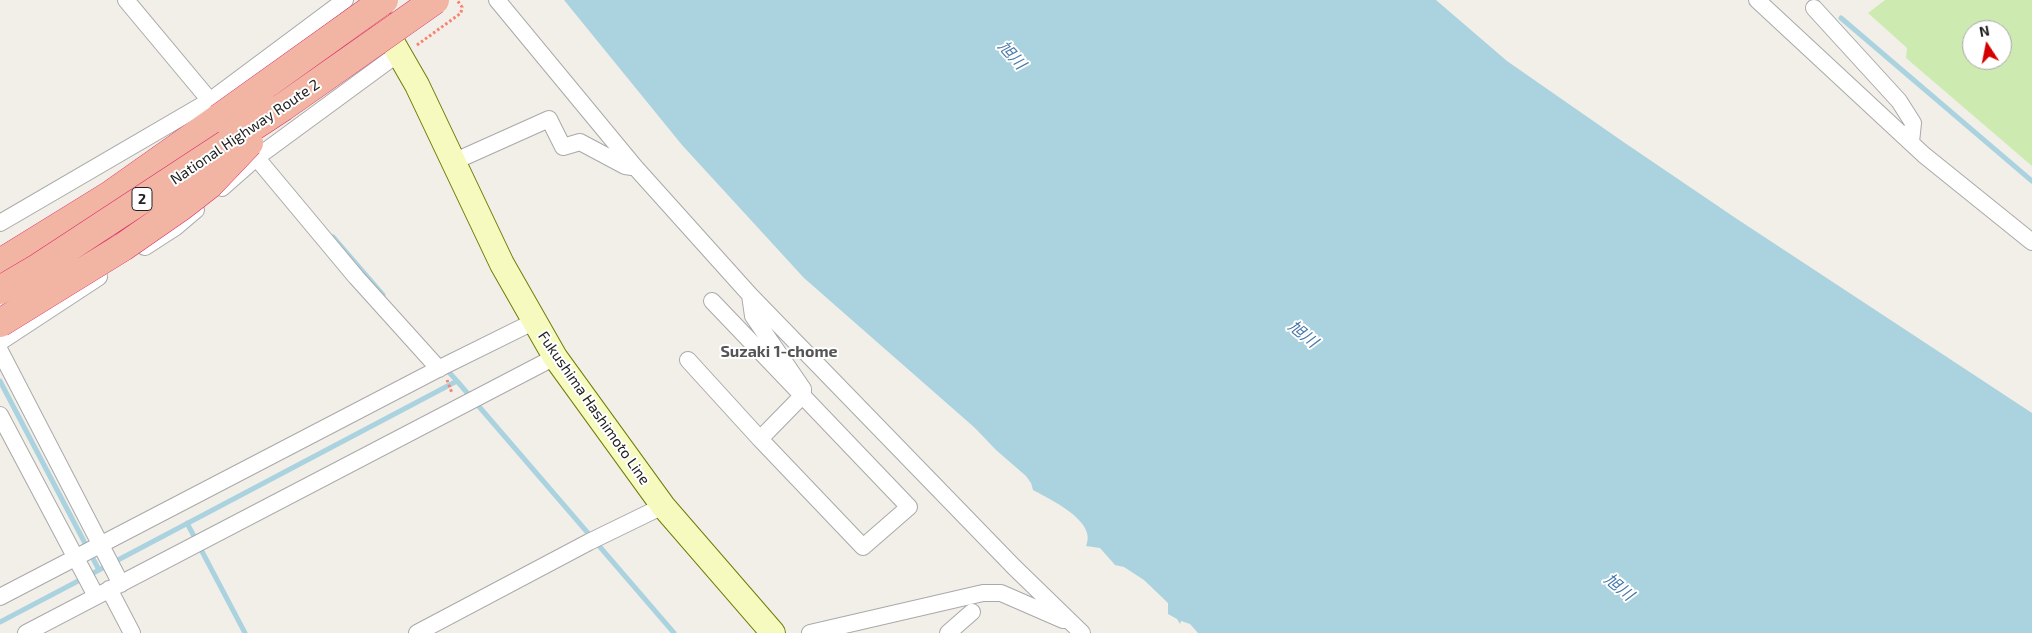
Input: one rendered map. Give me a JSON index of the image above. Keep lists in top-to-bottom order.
{
  "streets": {
    "highway": ["National Highway Route 2", "2"],
    "main road": ["Fukushima Hashimoto Line"]
  },
  "districts": ["Suzaki 1-chome"],
  "water": ["旭川"],
  "north": "top"
}
